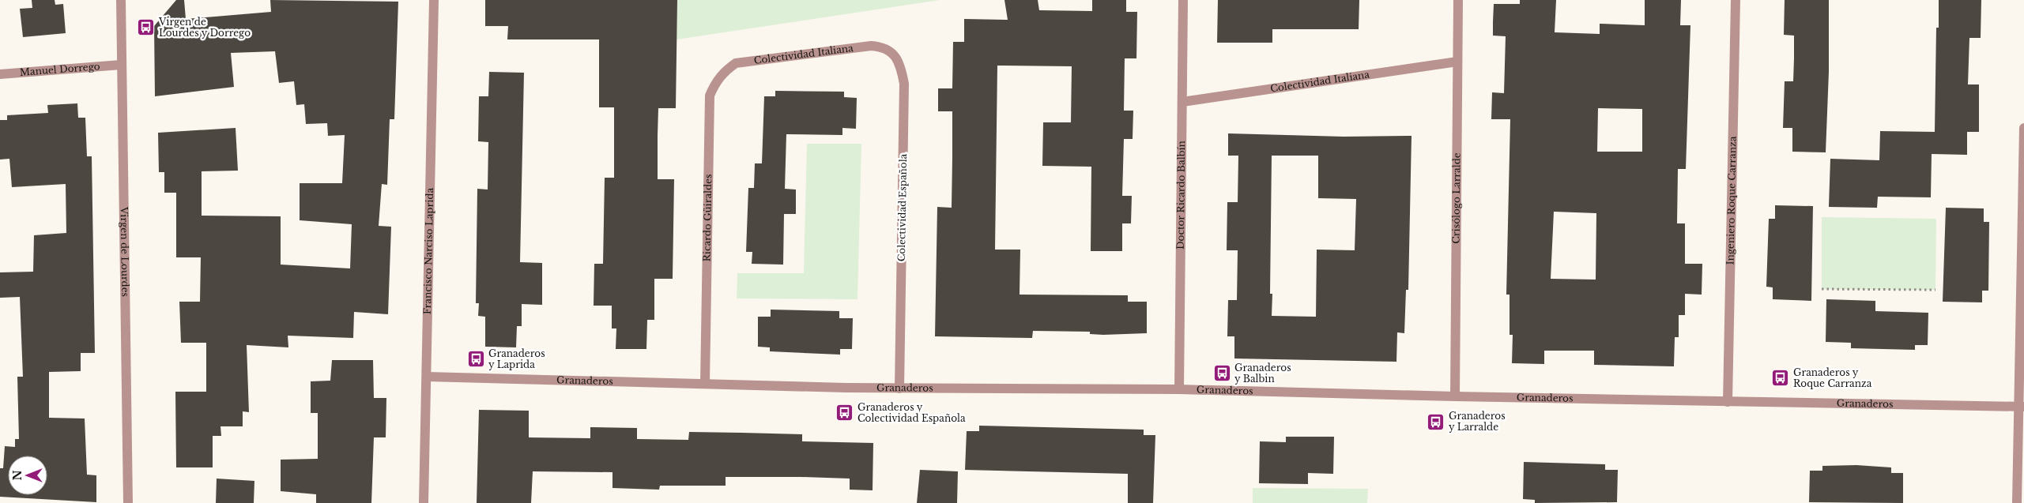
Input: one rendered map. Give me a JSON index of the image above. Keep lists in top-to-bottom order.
{
  "streets": {
    "street": [
      "Colectividad Italiana",
      "Manuel Dorrego",
      "Doctor Ricardo Balbín",
      "Crisólogo Larralde",
      "Ingeniero Roque Carranza",
      "Colectividad Española",
      "Ricardo Güiraldes",
      "Virgen de Lourdes",
      "Francisco Narciso Laprida",
      "Granaderos"
    ]
  },
  "crossings": [
    ["Colectividad Italiana", "Doctor Ricardo Balbín"],
    ["Colectividad Italiana", "Crisólogo Larralde"],
    ["Colectividad Italiana", "Colectividad Española"],
    ["Colectividad Italiana", "Ricardo Güiraldes"],
    ["Manuel Dorrego", "Virgen de Lourdes"],
    ["Doctor Ricardo Balbín", "Granaderos"],
    ["Crisólogo Larralde", "Granaderos"],
    ["Ingeniero Roque Carranza", "Granaderos"],
    ["Colectividad Española", "Granaderos"],
    ["Ricardo Güiraldes", "Granaderos"],
    ["Francisco Narciso Laprida", "Granaderos"]
  ],
  "places": {
    "bus stop": [
      "Virgen de Lourdes y Dorrego",
      "Granaderos y Laprida",
      "Granaderos y Balbin",
      "Granaderos y Roque Carranza",
      "Granaderos y Colectividad Española",
      "Granaderos y Larralde"
    ]
  },
  "north": "left"
}
